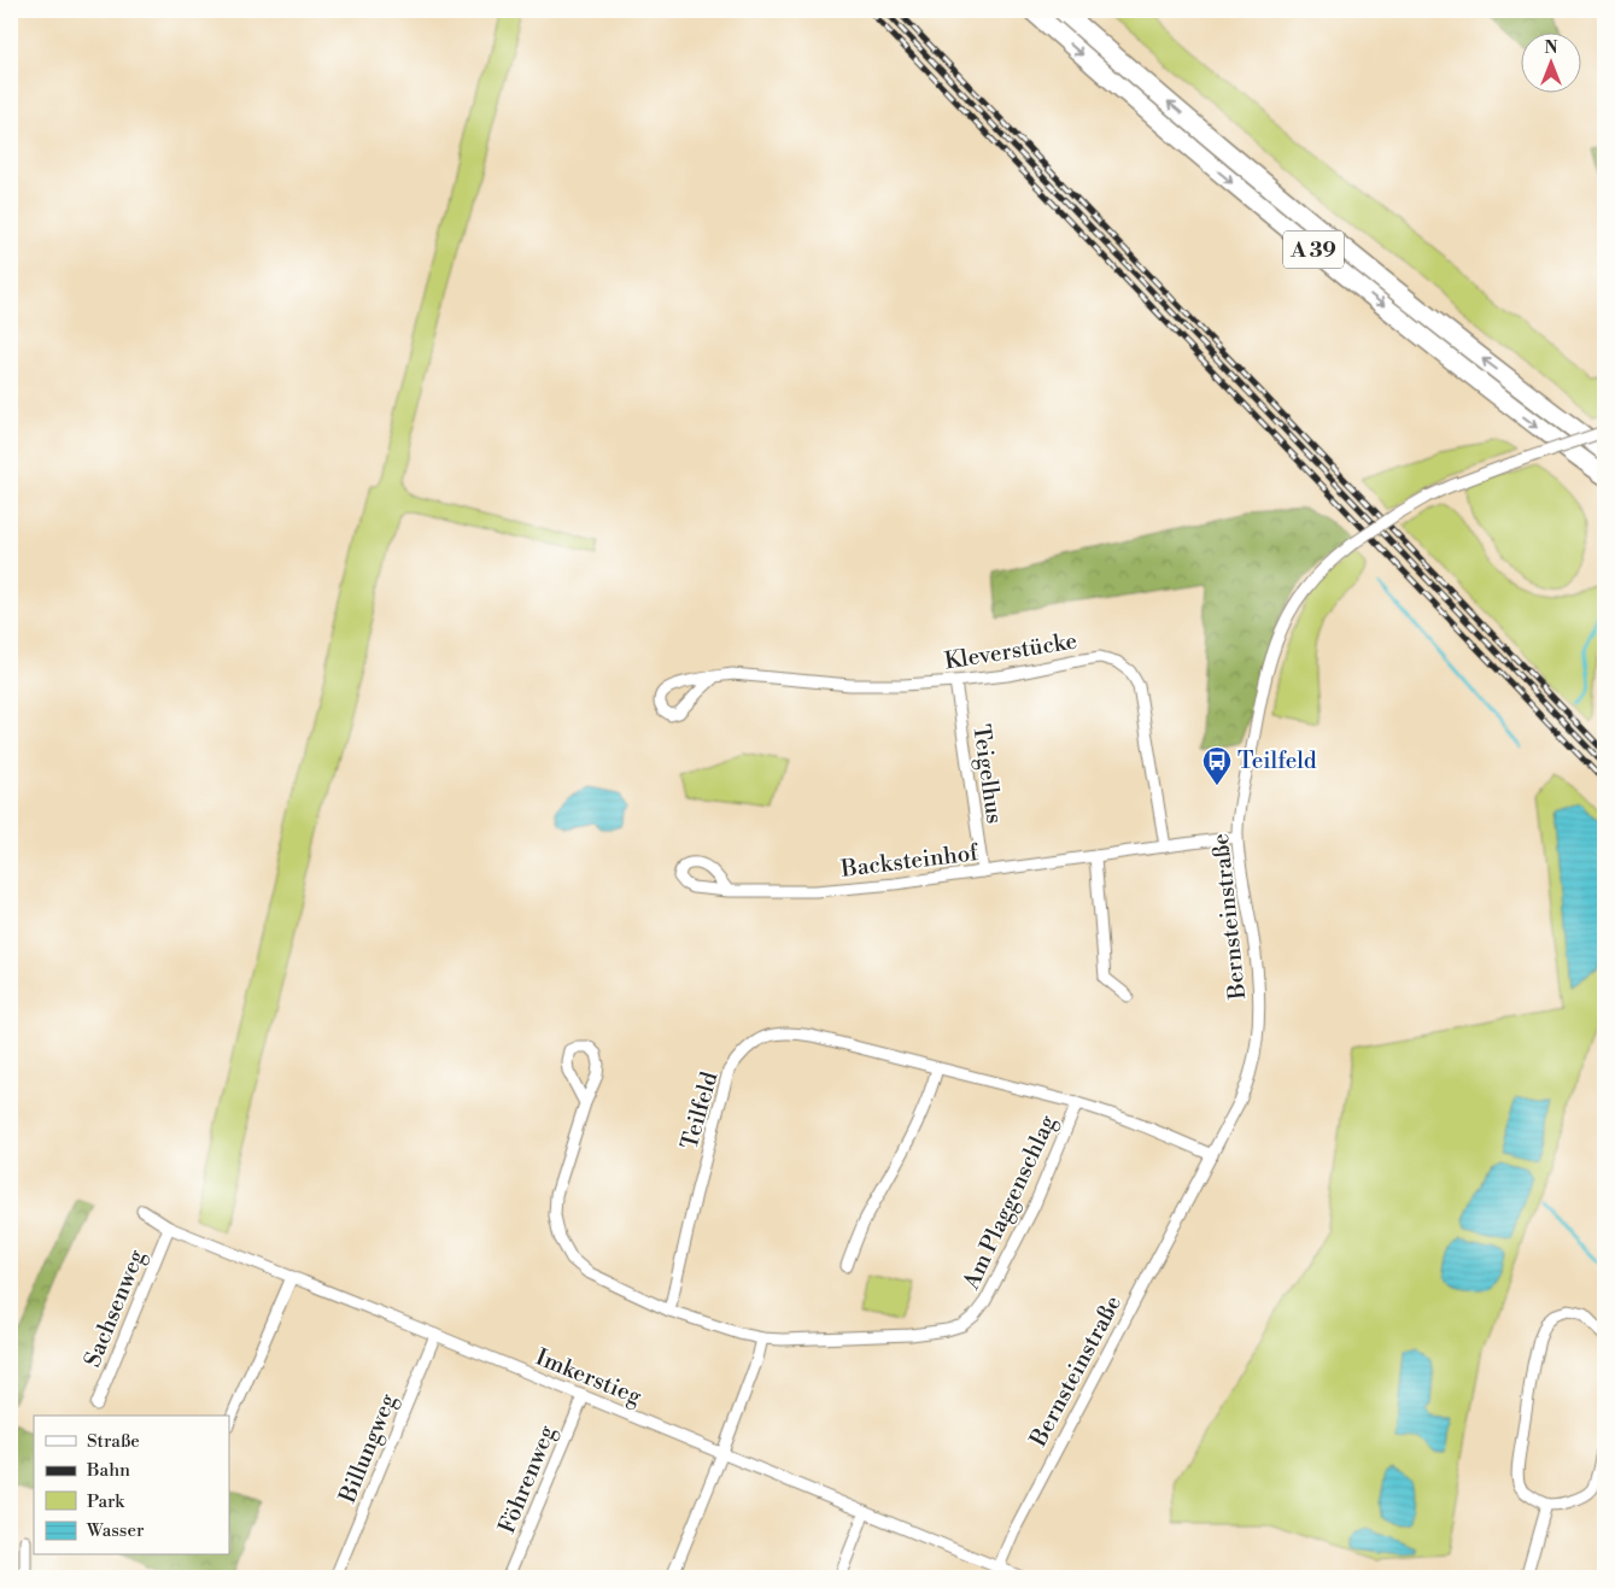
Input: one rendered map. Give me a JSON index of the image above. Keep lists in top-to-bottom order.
{
  "streets": {
    "highway": ["A 39"],
    "street": [
      "Kleverstücke",
      "Teigelhus",
      "Backsteinhof",
      "Bernsteinstraße",
      "Teilfeld",
      "Am Plaggenschlag",
      "Sachsenweg",
      "Imkerstieg",
      "Billungweg",
      "Föhrenweg"
    ]
  },
  "crossings": [
    ["Kleverstücke", "Teigelhus"],
    ["Kleverstücke", "Backsteinhof"],
    ["Teigelhus", "Backsteinhof"],
    ["Backsteinhof", "Bernsteinstraße"],
    ["Bernsteinstraße", "Teilfeld"],
    ["Bernsteinstraße", "Imkerstieg"],
    ["Teilfeld", "Am Plaggenschlag"],
    ["Sachsenweg", "Imkerstieg"],
    ["Imkerstieg", "Billungweg"],
    ["Imkerstieg", "Föhrenweg"]
  ],
  "places": {
    "bus stop": ["Teilfeld"]
  },
  "legend": [
    "Straße",
    "Bahn",
    "Park",
    "Wasser"
  ],
  "north": "top"
}
